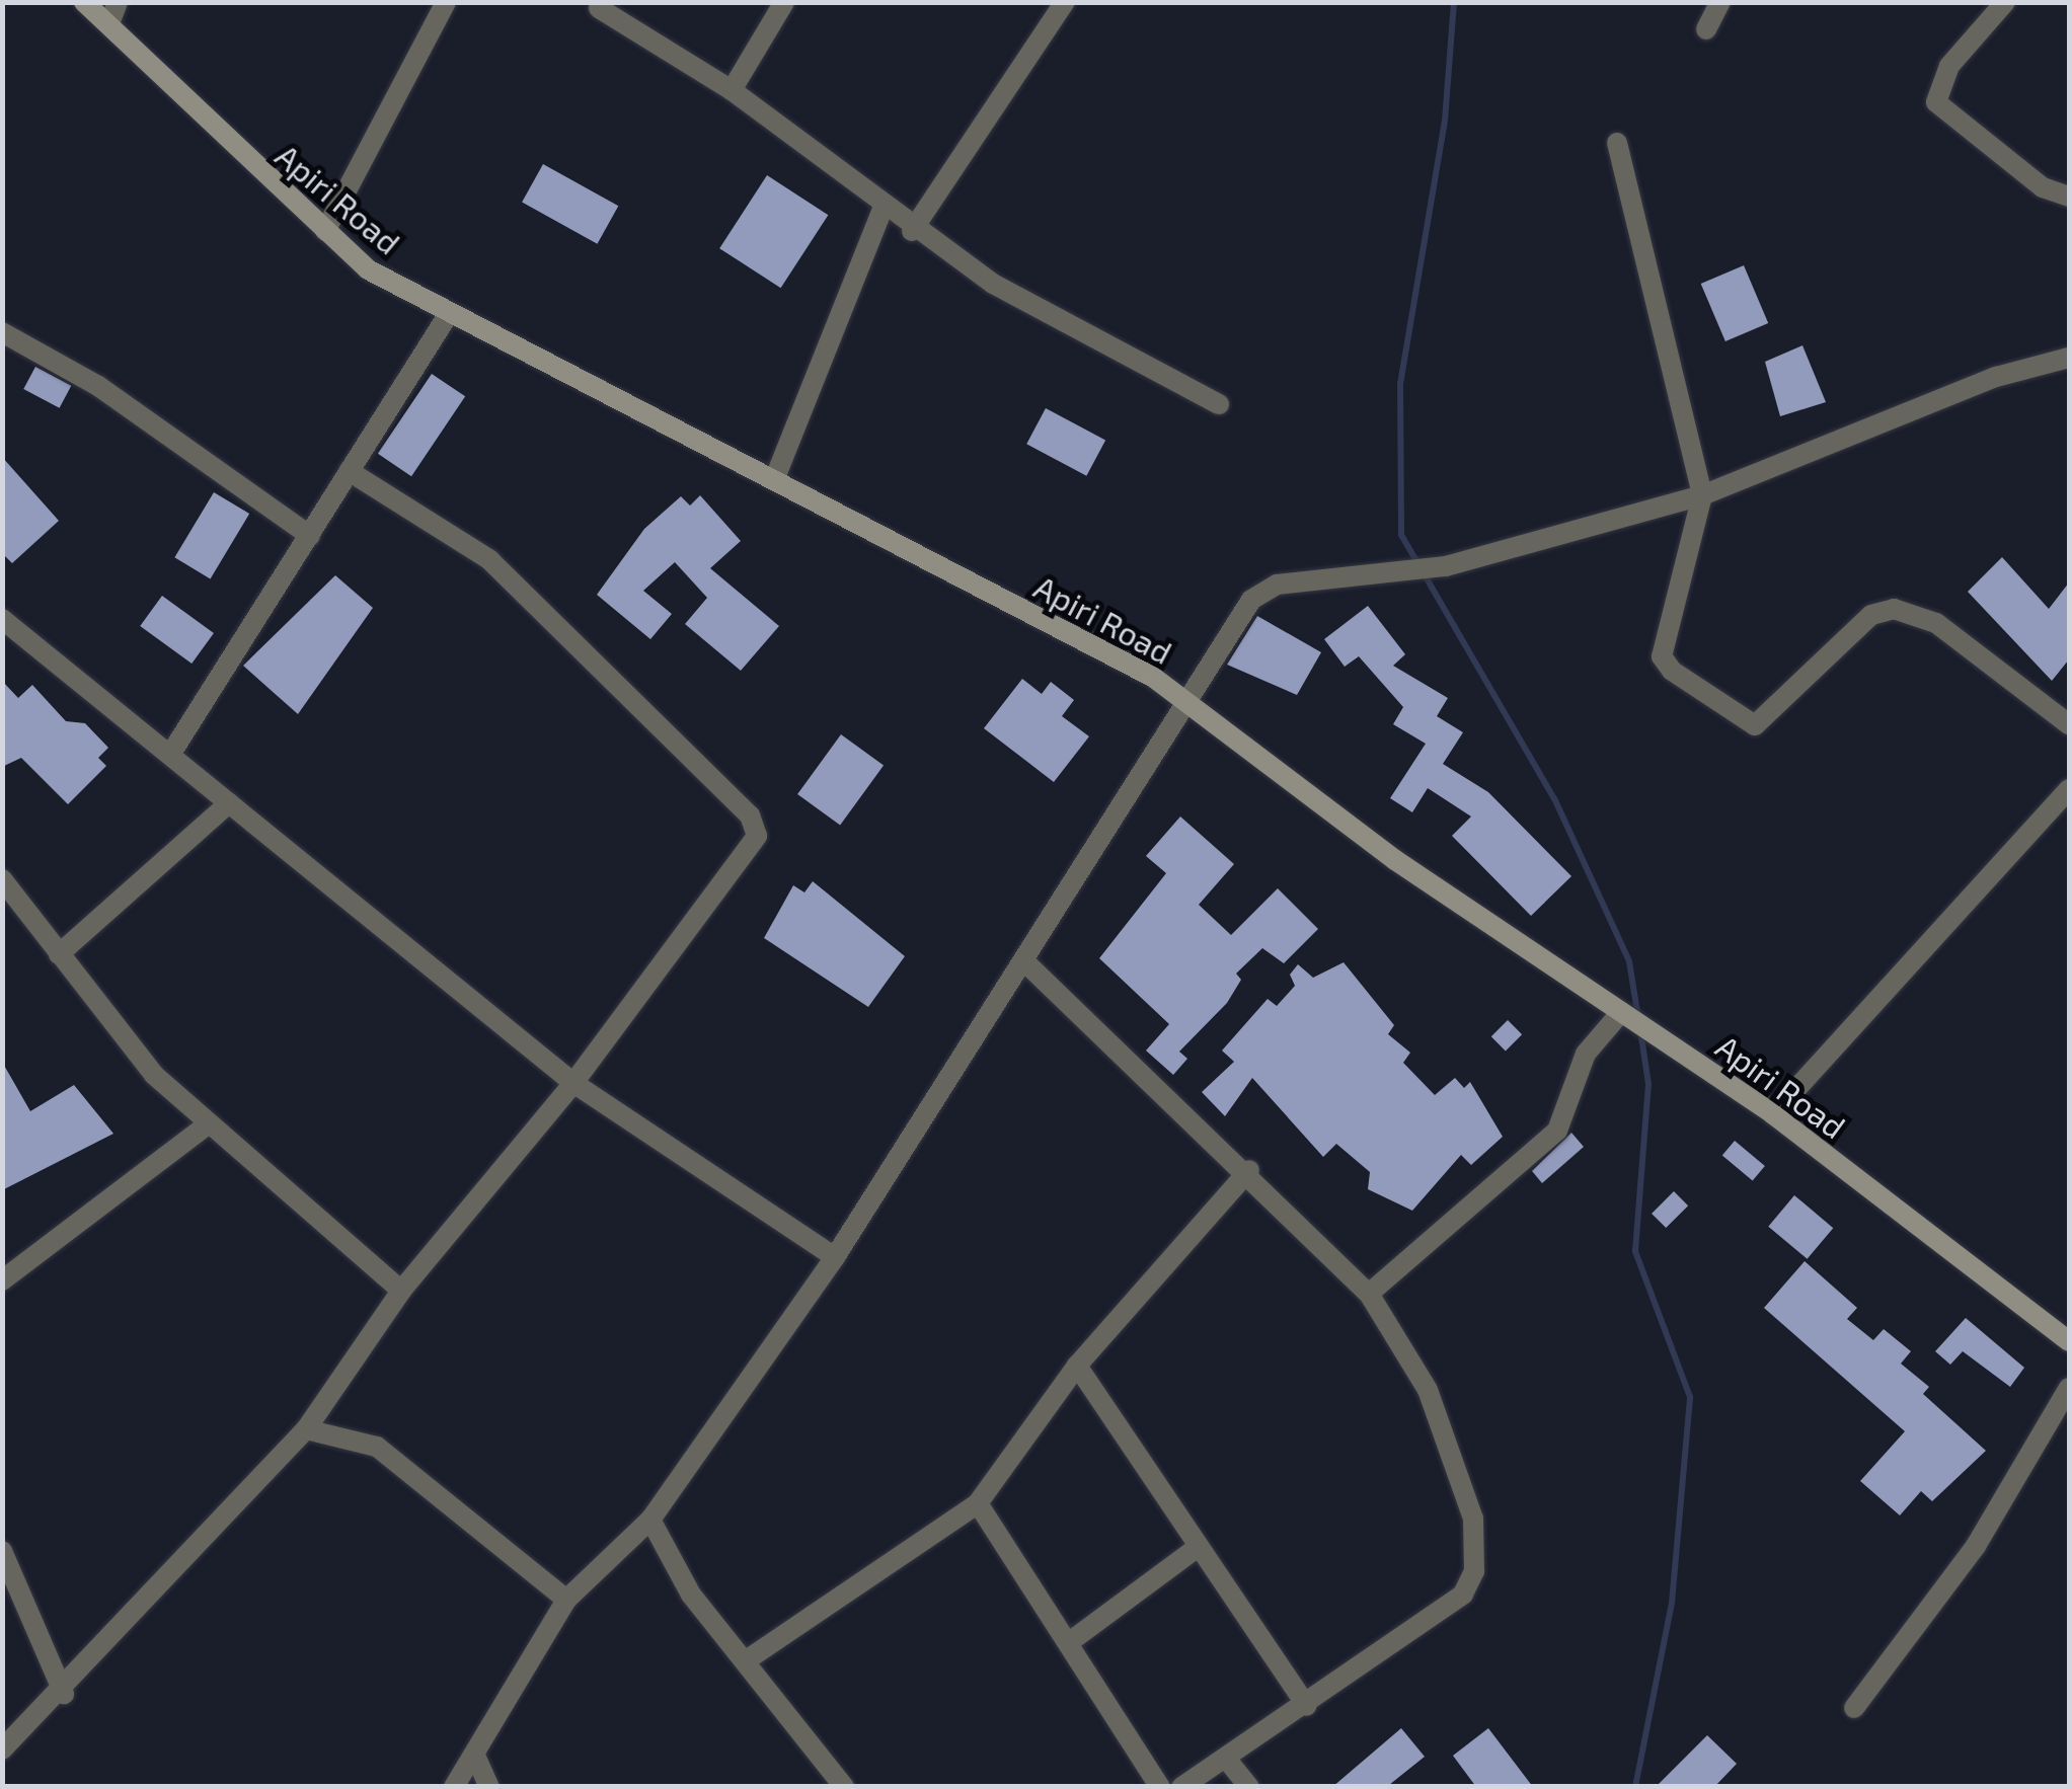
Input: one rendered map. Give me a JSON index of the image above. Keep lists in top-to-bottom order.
{
  "streets": {
    "street": ["Apiri Road"]
  }
}
